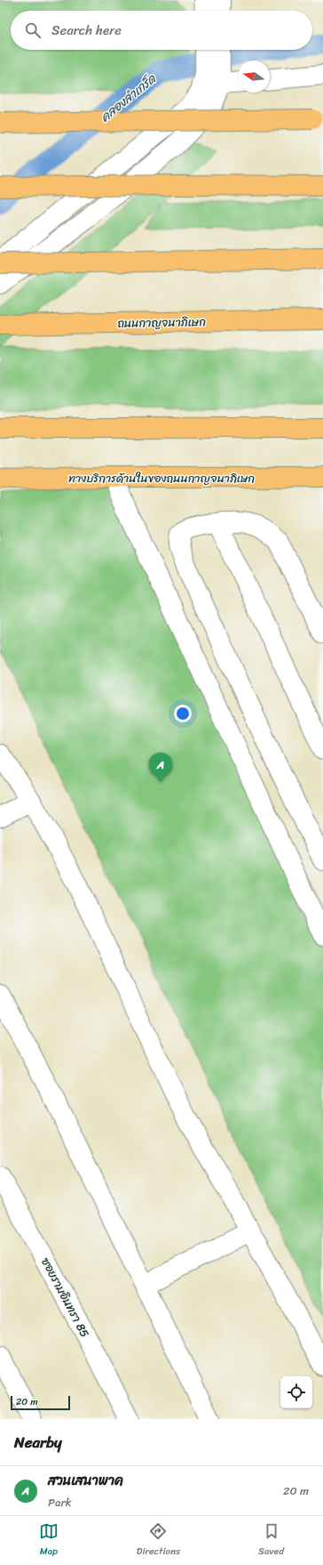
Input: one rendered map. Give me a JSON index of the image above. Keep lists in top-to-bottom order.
{
  "streets": {
    "main road": ["ถนนกาญจนาภิเษก", "ทางบริการด้านในของถนนกาญจนาภิเษก"],
    "street": ["ซอยรามอินทรา 85"]
  },
  "water": ["คลองลำเกร็ด"],
  "scale_bar": "20 m",
  "north": "left",
  "page": {
    "search": "Search here",
    "pins": "A",
    "scale": "20 m",
    "heading": "Nearby",
    "list": [
      {
        "mark": "A",
        "name": "สวนเสนาพาค",
        "note": "Park",
        "value": "20 m"
      }
    ],
    "nav": ["Map", "Directions", "Saved"]
  }
}
